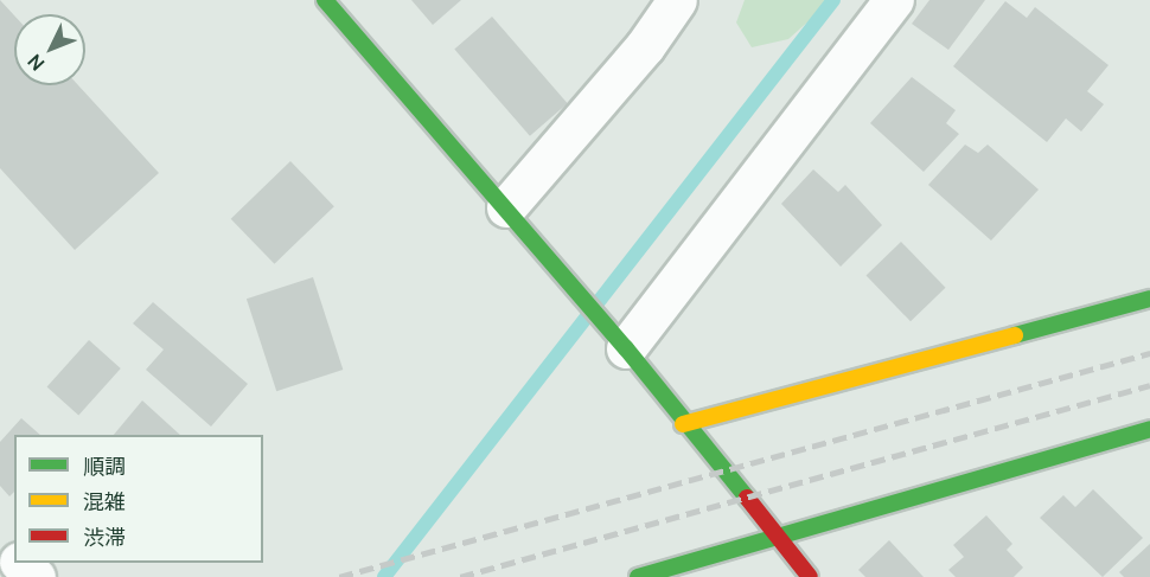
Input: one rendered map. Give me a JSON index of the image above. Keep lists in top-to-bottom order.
{
  "legend": ["順調", "混雑", "渋滞"],
  "north": "bottom left"
}
